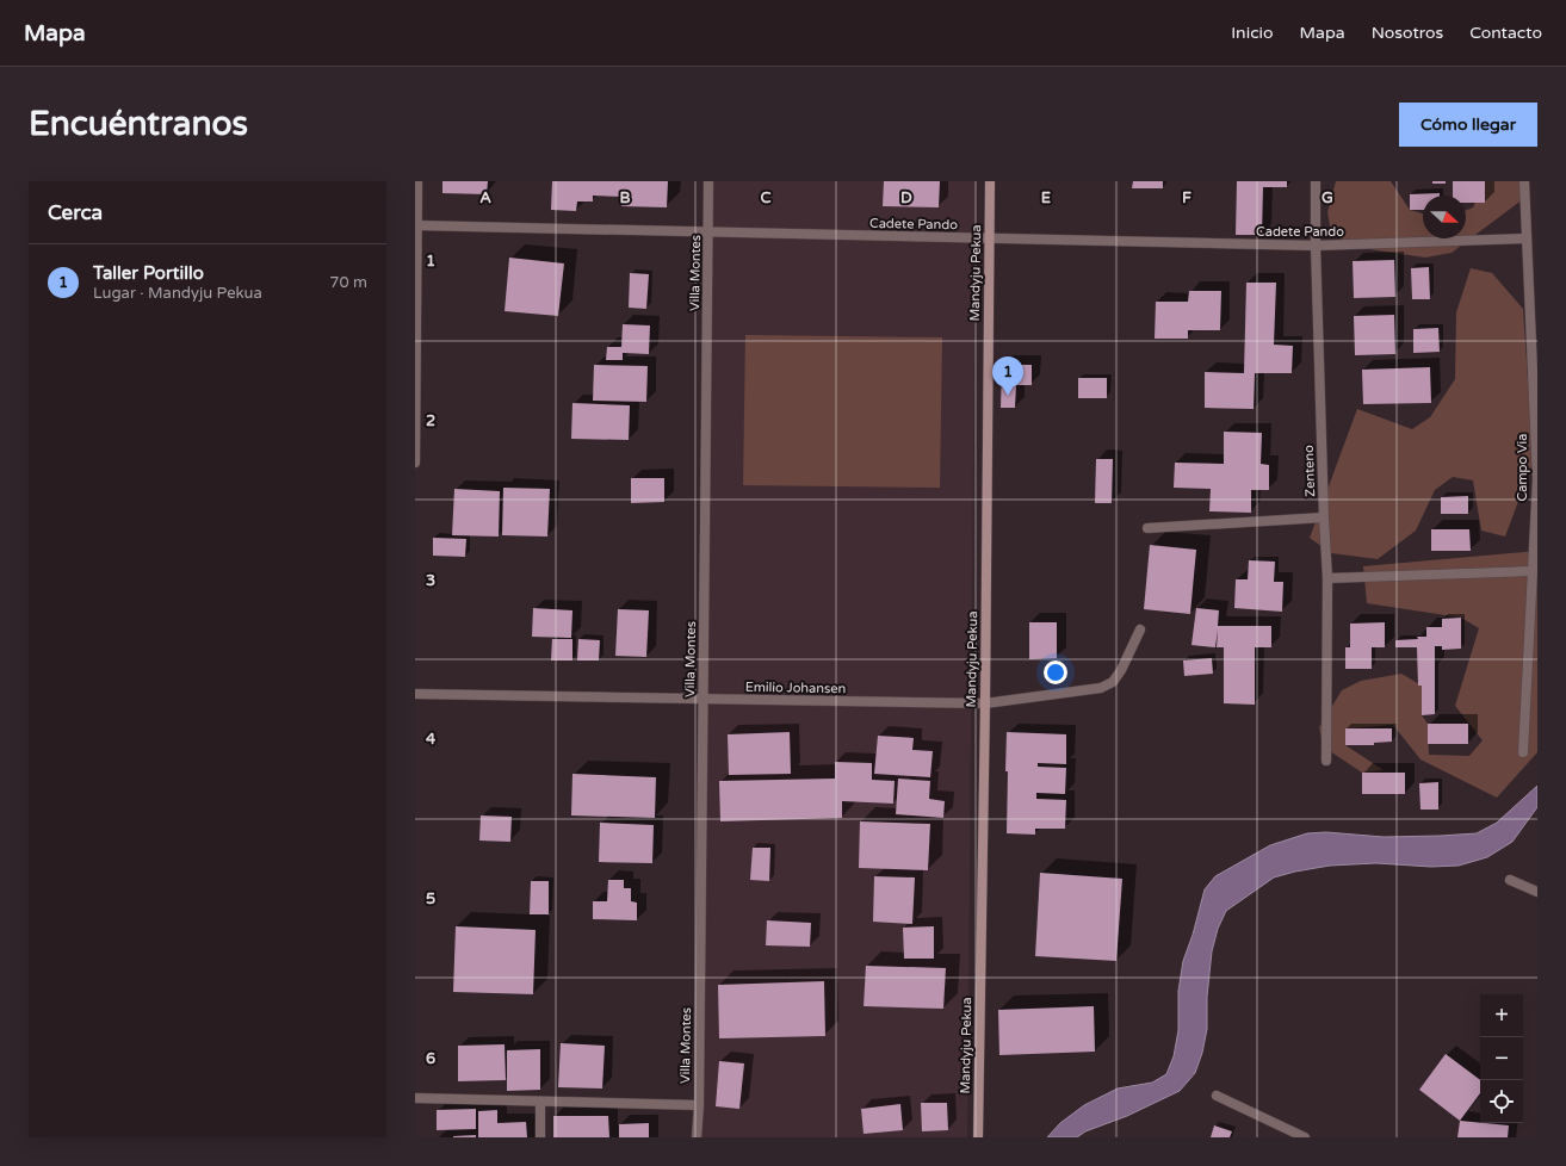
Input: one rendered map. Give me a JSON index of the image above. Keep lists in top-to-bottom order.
{
  "streets": {
    "street": [
      "Cadete Pando",
      "Villa Montes",
      "Mandyju Pekua",
      "Campo Via",
      "Zenteno",
      "Emilio Johansen"
    ]
  },
  "crossings": [
    ["Cadete Pando", "Villa Montes"],
    ["Cadete Pando", "Mandyju Pekua"],
    ["Cadete Pando", "Campo Via"],
    ["Cadete Pando", "Zenteno"],
    ["Villa Montes", "Emilio Johansen"],
    ["Mandyju Pekua", "Emilio Johansen"]
  ],
  "north": "right",
  "page": {
    "header": "Mapa",
    "nav": [
      "Inicio",
      "Mapa",
      "Nosotros",
      "Contacto"
    ],
    "buttons": "Cómo llegar",
    "title": "Encuéntranos",
    "heading": "Cerca",
    "list": [
      {
        "mark": "1",
        "name": "Taller Portillo",
        "note": "Lugar · Mandyju Pekua",
        "value": "70 m"
      }
    ],
    "pins": "1",
    "map_buttons": ["+", "−"]
  },
  "grid": {
    "columns": [
      "A",
      "B",
      "C",
      "D",
      "E",
      "F",
      "G"
    ],
    "rows": [
      "1",
      "2",
      "3",
      "4",
      "5",
      "6"
    ]
  }
}
